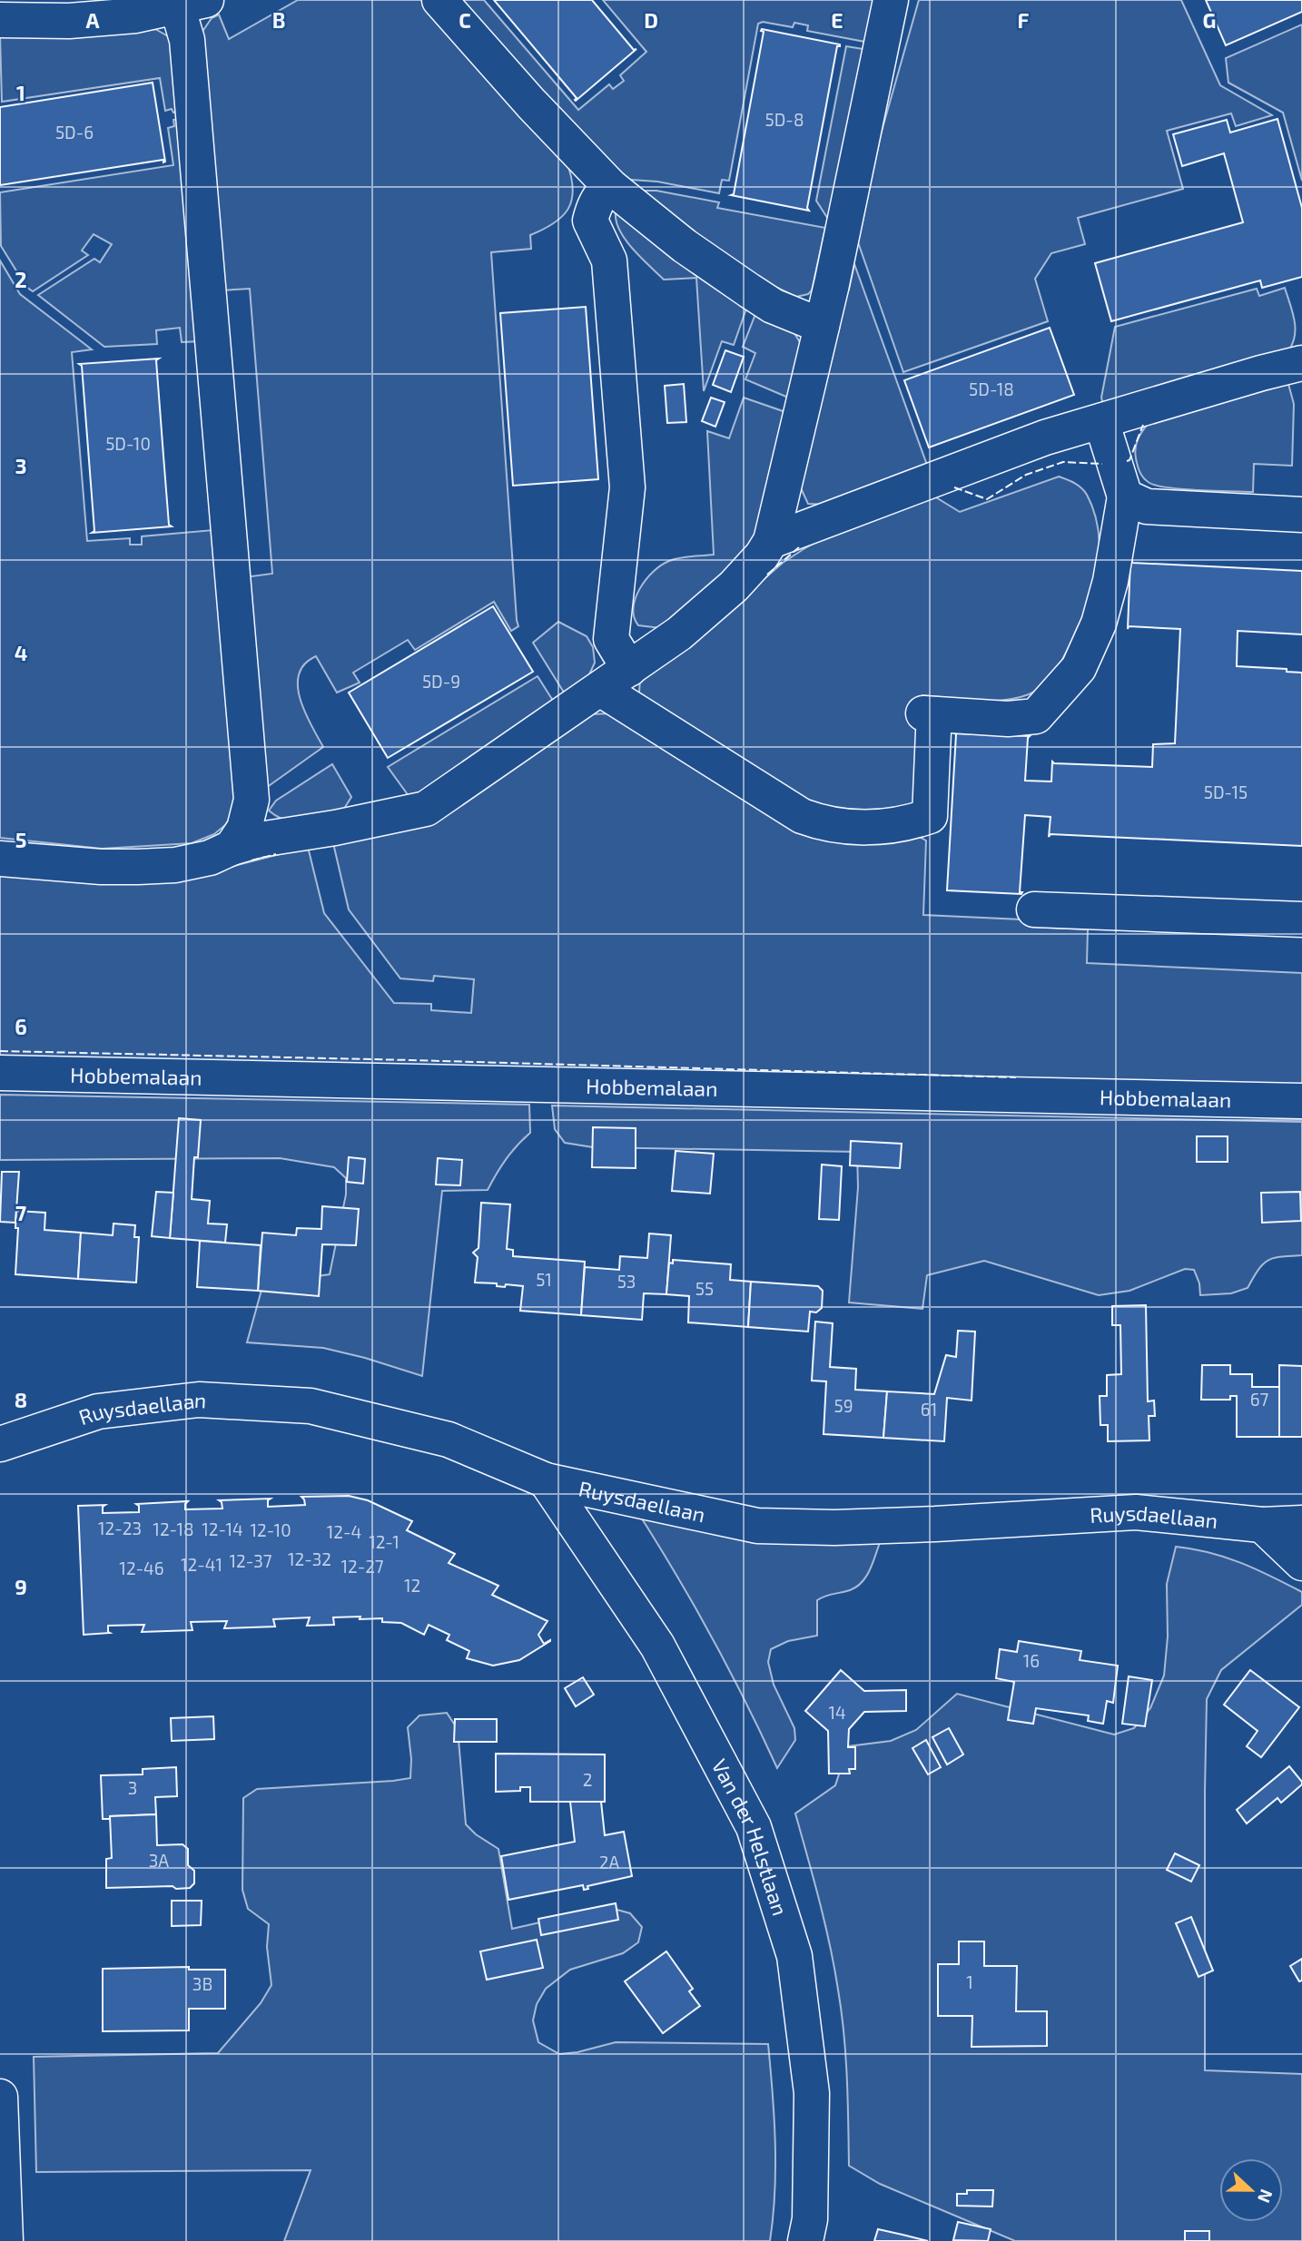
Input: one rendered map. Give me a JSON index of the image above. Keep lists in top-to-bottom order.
{
  "streets": {
    "street": ["Hobbemalaan", "Ruysdaellaan", "Van der Helstlaan"]
  },
  "crossings": [
    ["Ruysdaellaan", "Van der Helstlaan"]
  ],
  "house_numbers": [
    "5D-8",
    "5D-6",
    "5D-18",
    "5D-10",
    "5D-9",
    "5D-15",
    "51",
    "53",
    "55",
    "67",
    "59",
    "61",
    "12-23",
    "12-18",
    "12-14",
    "12-10",
    "12-4",
    "12-1",
    "12-32",
    "12-37",
    "12-41",
    "12-27",
    "12-46",
    "12",
    "16",
    "14",
    "2",
    "3",
    "3A",
    "2A",
    "1",
    "3B"
  ],
  "north": "right",
  "grid": {
    "columns": [
      "A",
      "B",
      "C",
      "D",
      "E",
      "F",
      "G"
    ],
    "rows": [
      "1",
      "2",
      "3",
      "4",
      "5",
      "6",
      "7",
      "8",
      "9"
    ]
  }
}
